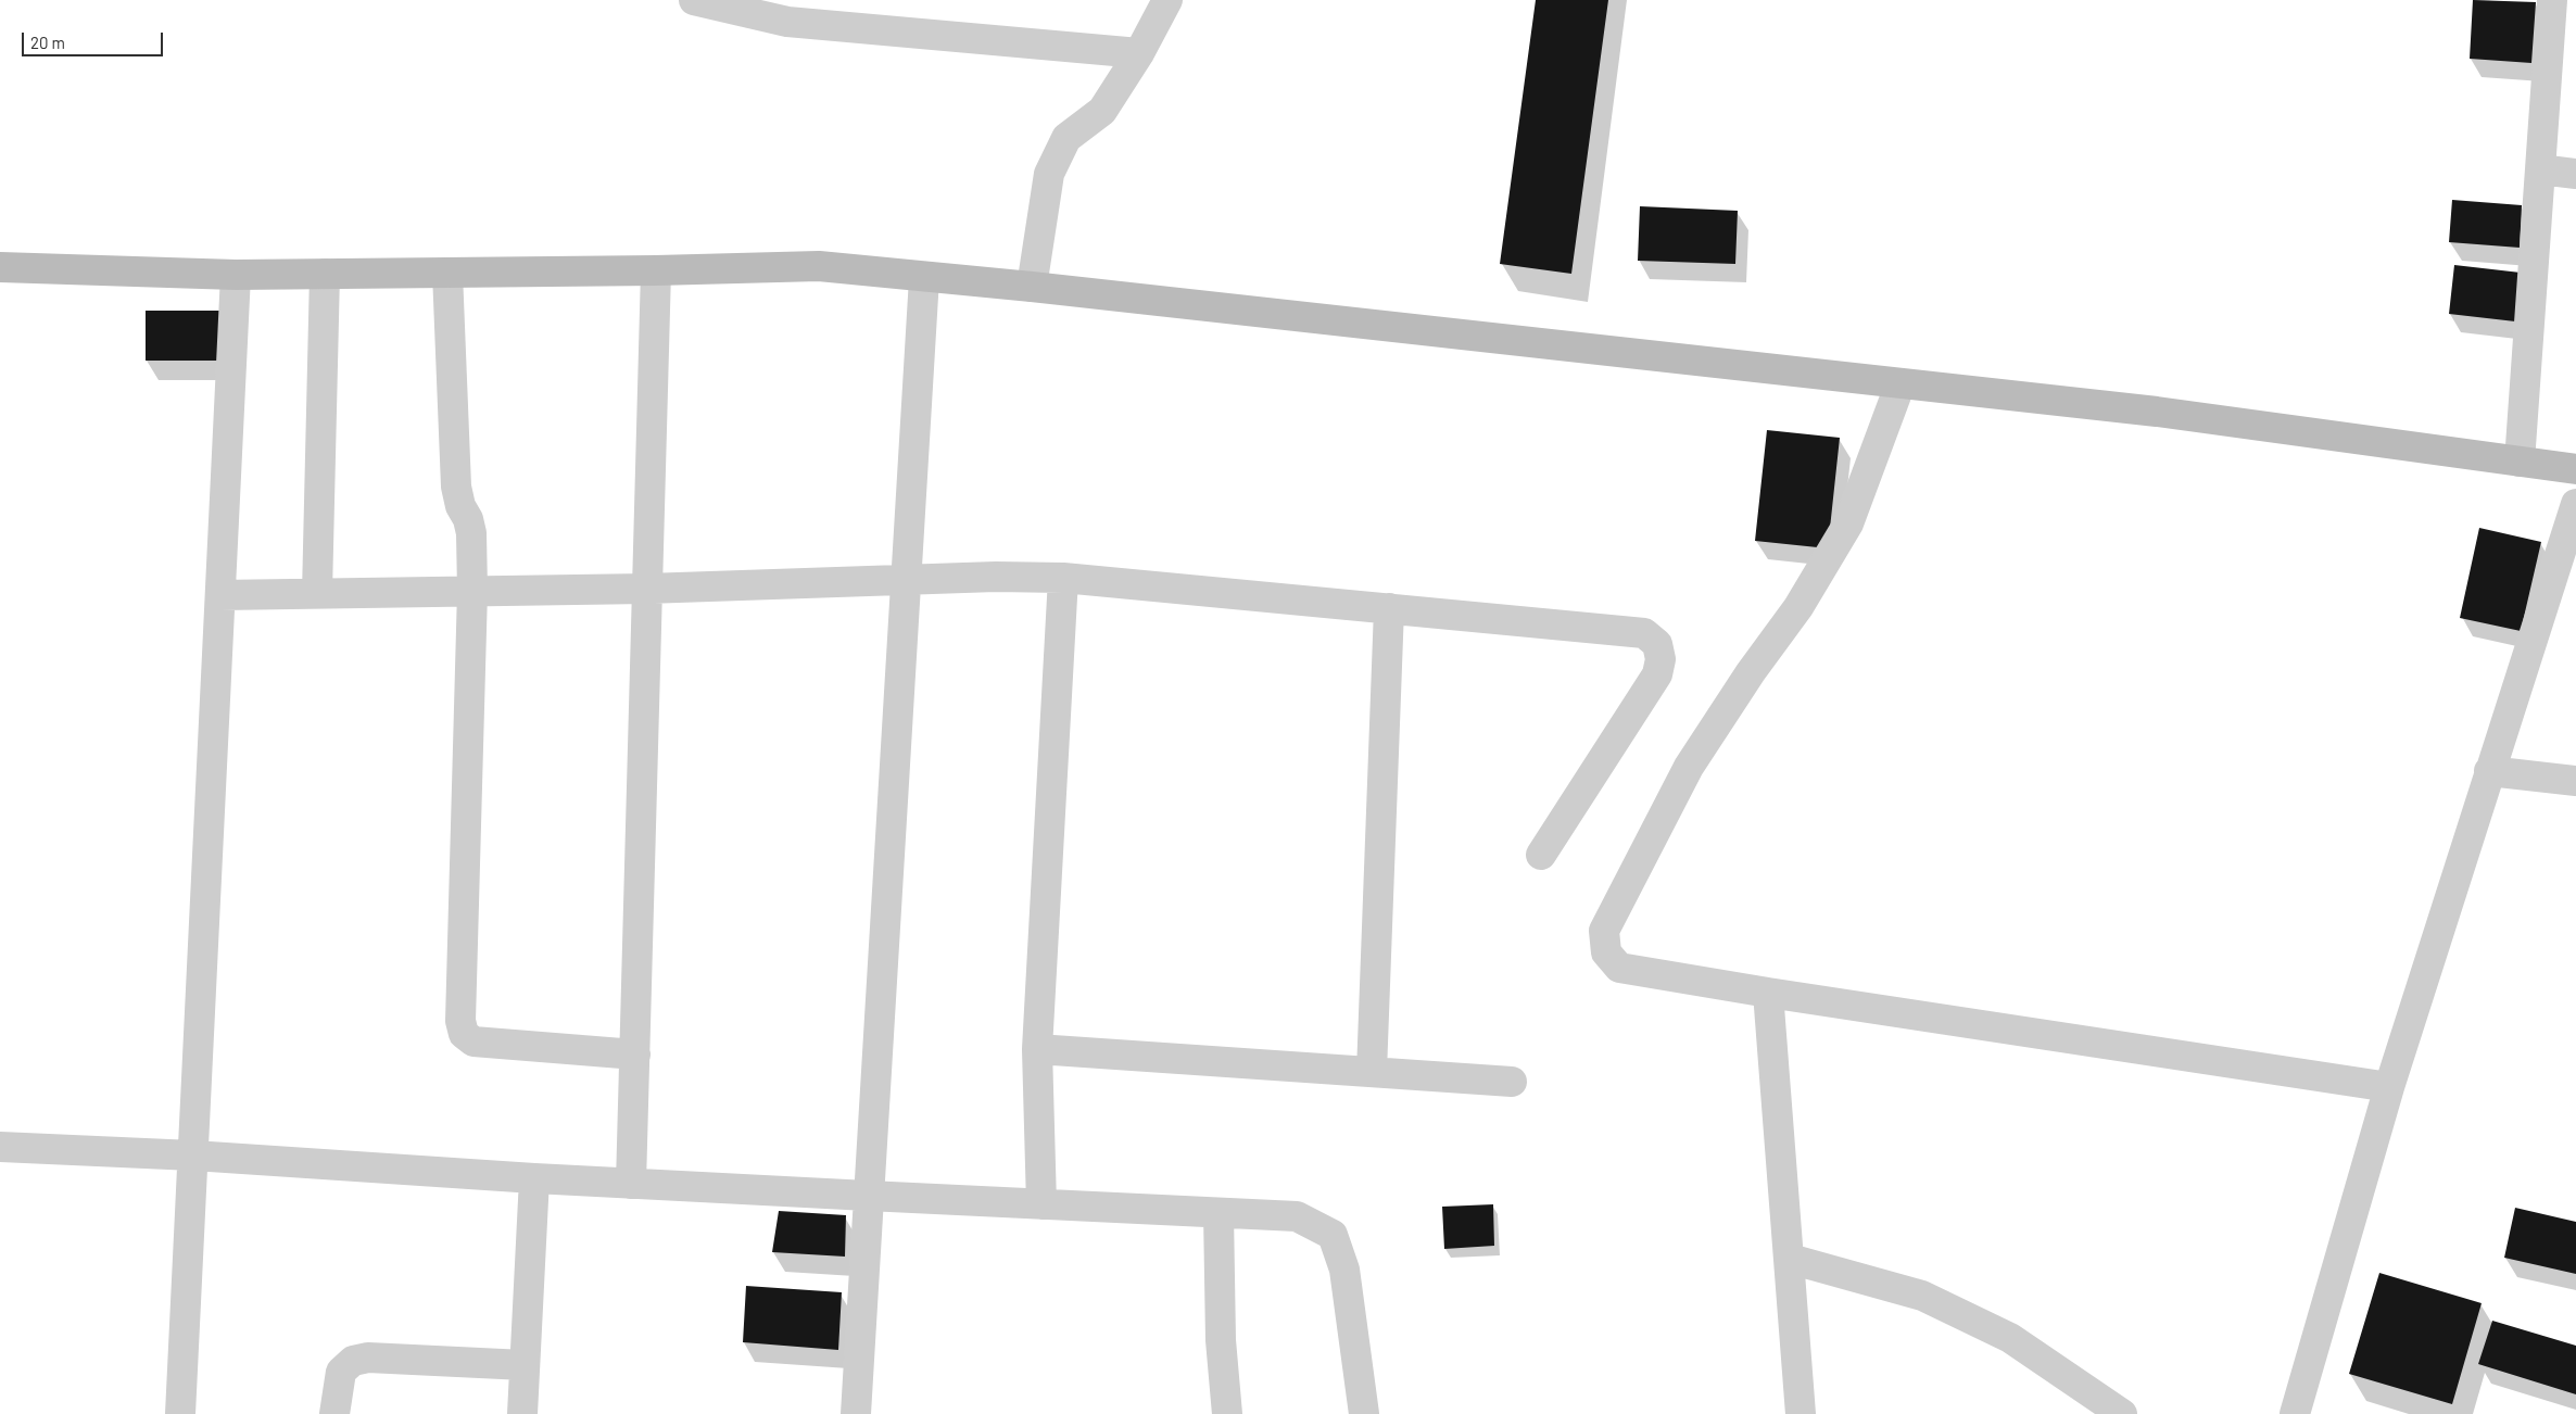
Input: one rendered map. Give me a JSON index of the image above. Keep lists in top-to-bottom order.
{
  "scale_bar": "20 m"
}
